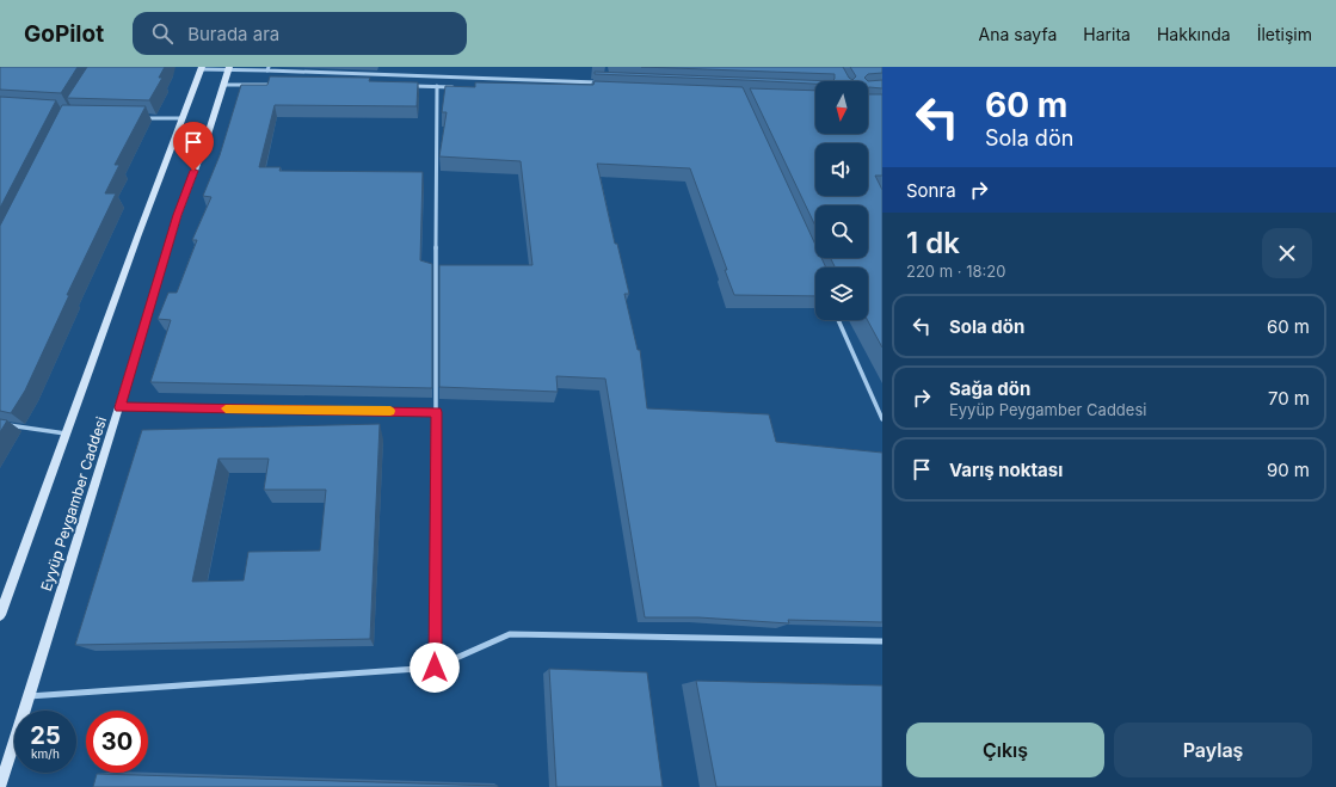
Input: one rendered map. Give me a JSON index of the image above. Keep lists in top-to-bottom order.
{
  "streets": {
    "main road": ["Eyyüp Peygamber Caddesi"]
  },
  "north": "bottom",
  "page": {
    "header": "GoPilot",
    "search": "Burada ara",
    "nav": [
      "Ana sayfa",
      "Harita",
      "Hakkında",
      "İletişim"
    ],
    "turn": ["60 m", "Sola dön"],
    "then": "Sonra",
    "heading": ["1 dk", "220 m · 18:20"],
    "list": [
      {
        "name": "Sola dön",
        "value": "60 m"
      },
      {
        "name": "Sağa dön",
        "note": "Eyyüp Peygamber Caddesi",
        "value": "70 m"
      },
      {
        "name": "Varış noktası",
        "value": "90 m"
      }
    ],
    "speed": "25 km/h",
    "limit": "30",
    "buttons": ["Çıkış", "Paylaş"]
  }
}
